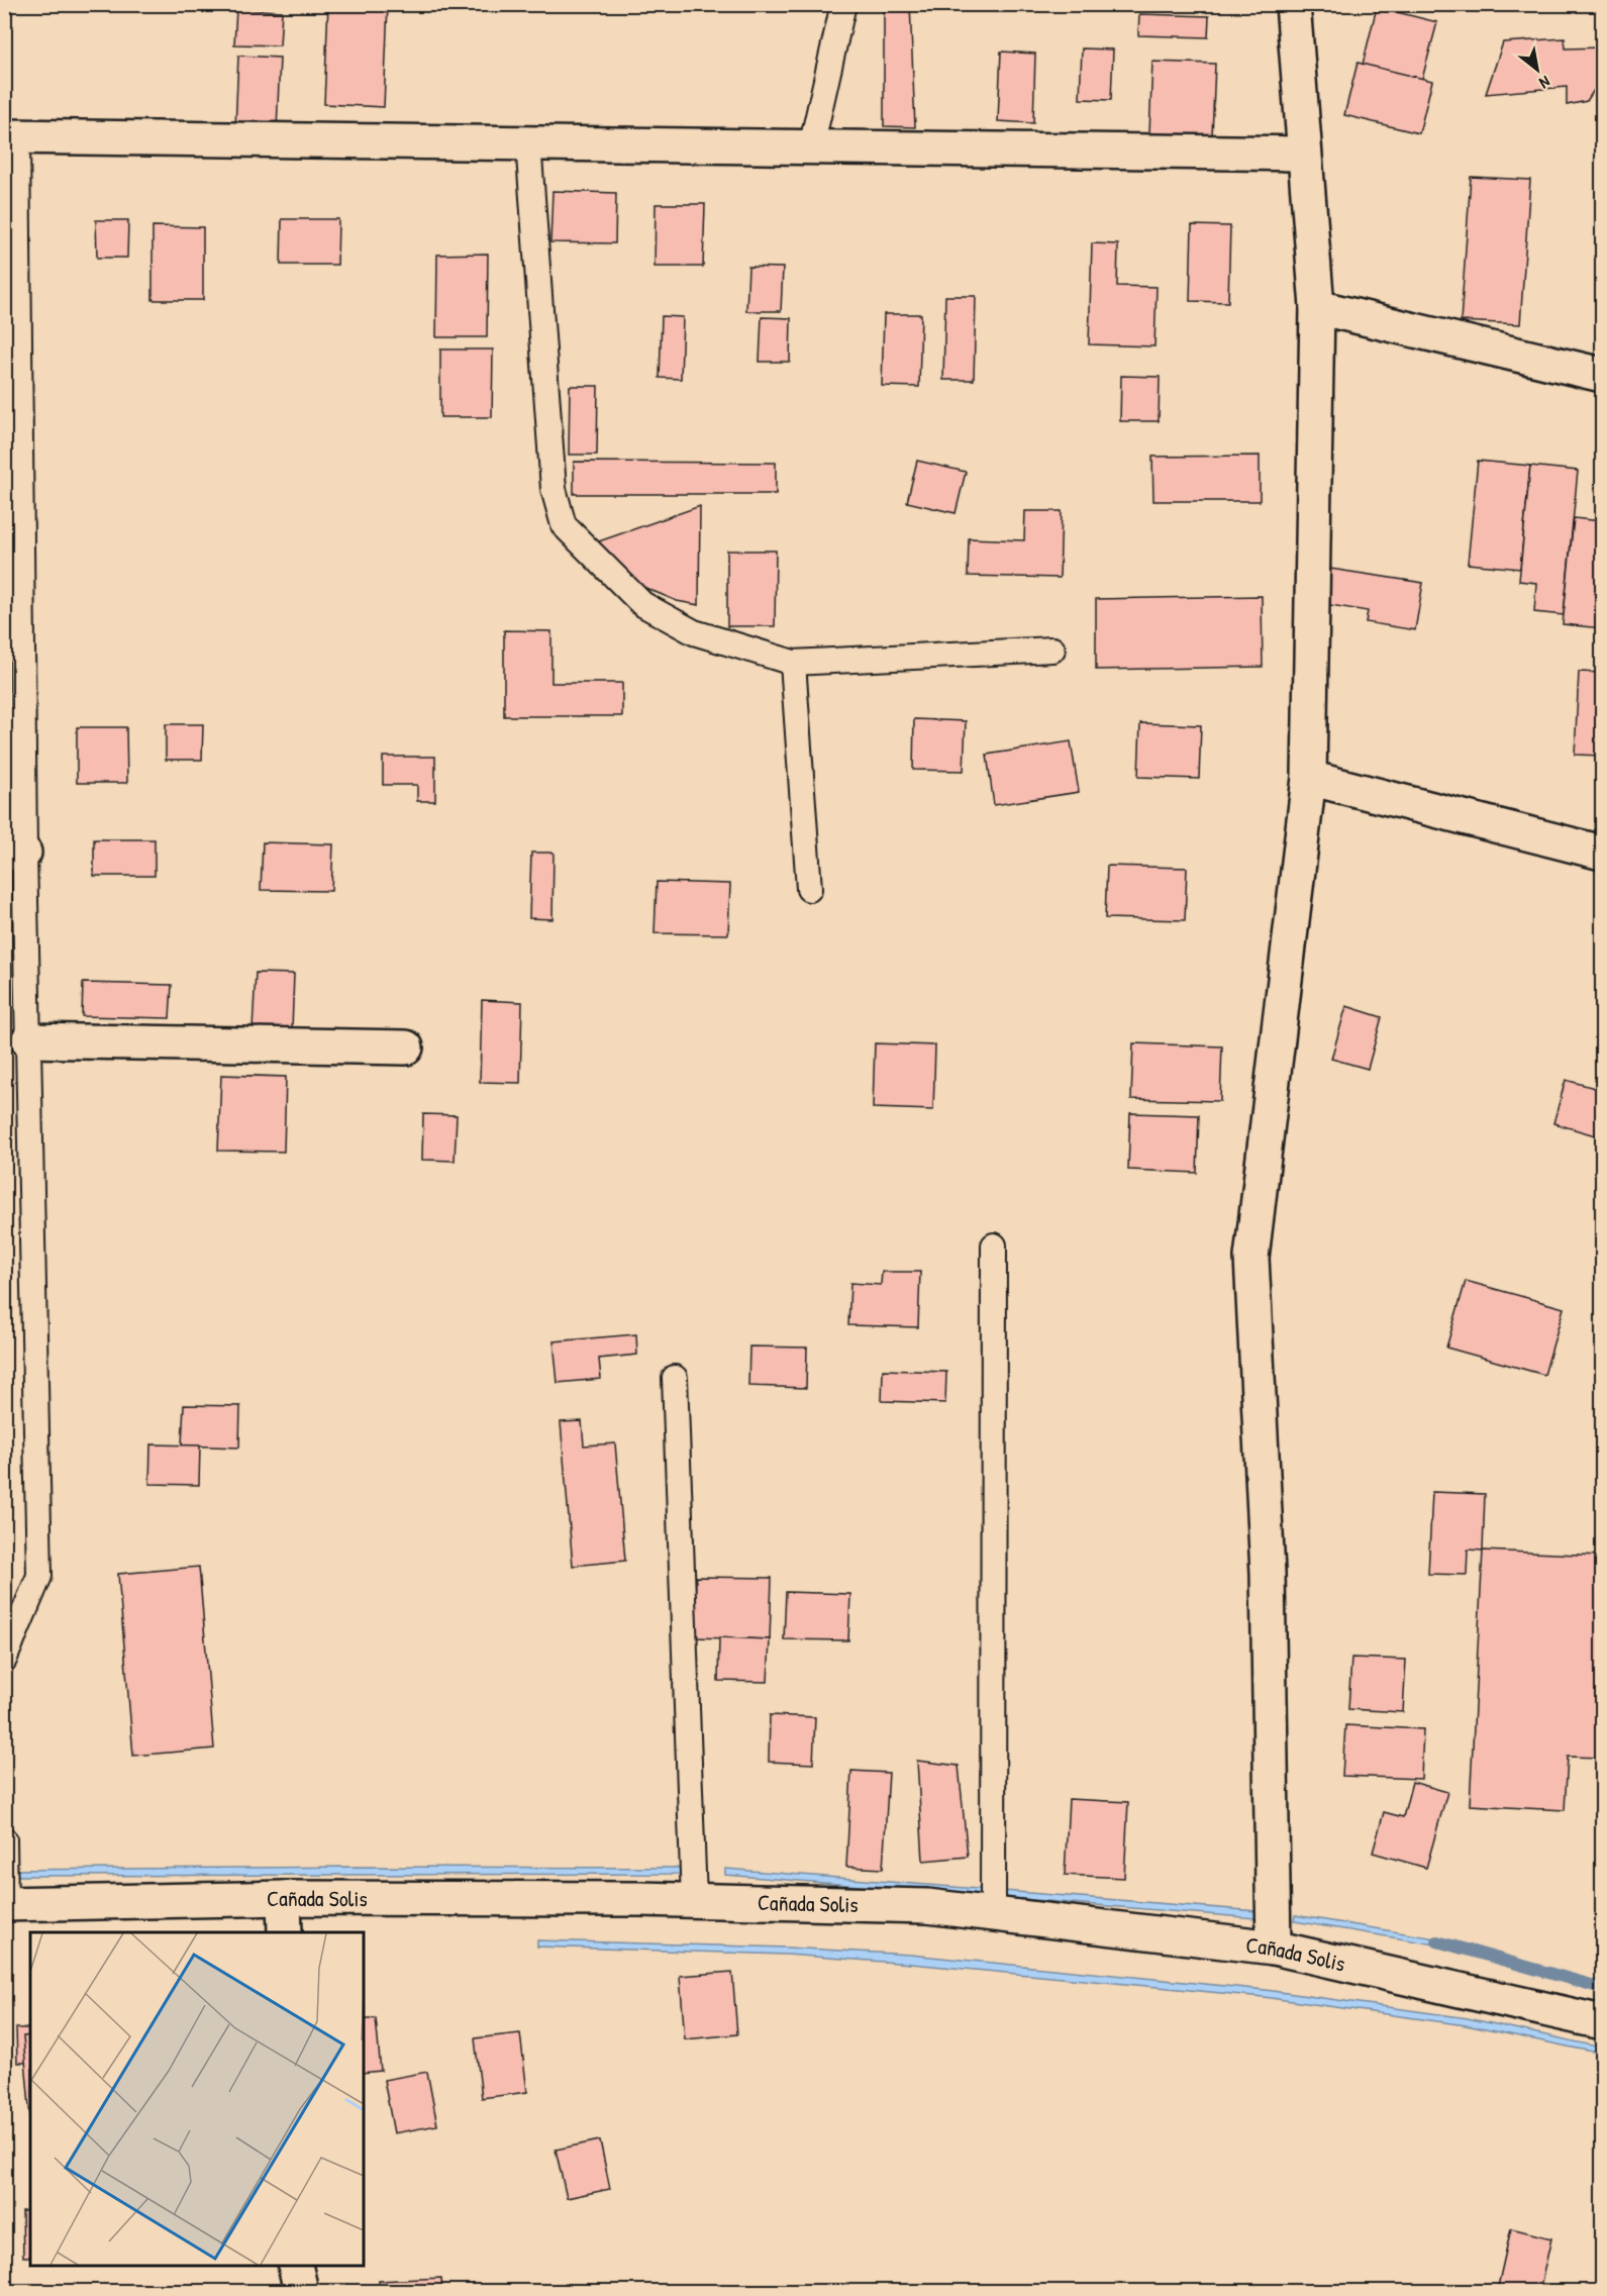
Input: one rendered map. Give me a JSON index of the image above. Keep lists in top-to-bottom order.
{
  "streets": {
    "street": ["Cañada Solis"]
  },
  "north": "bottom right"
}
